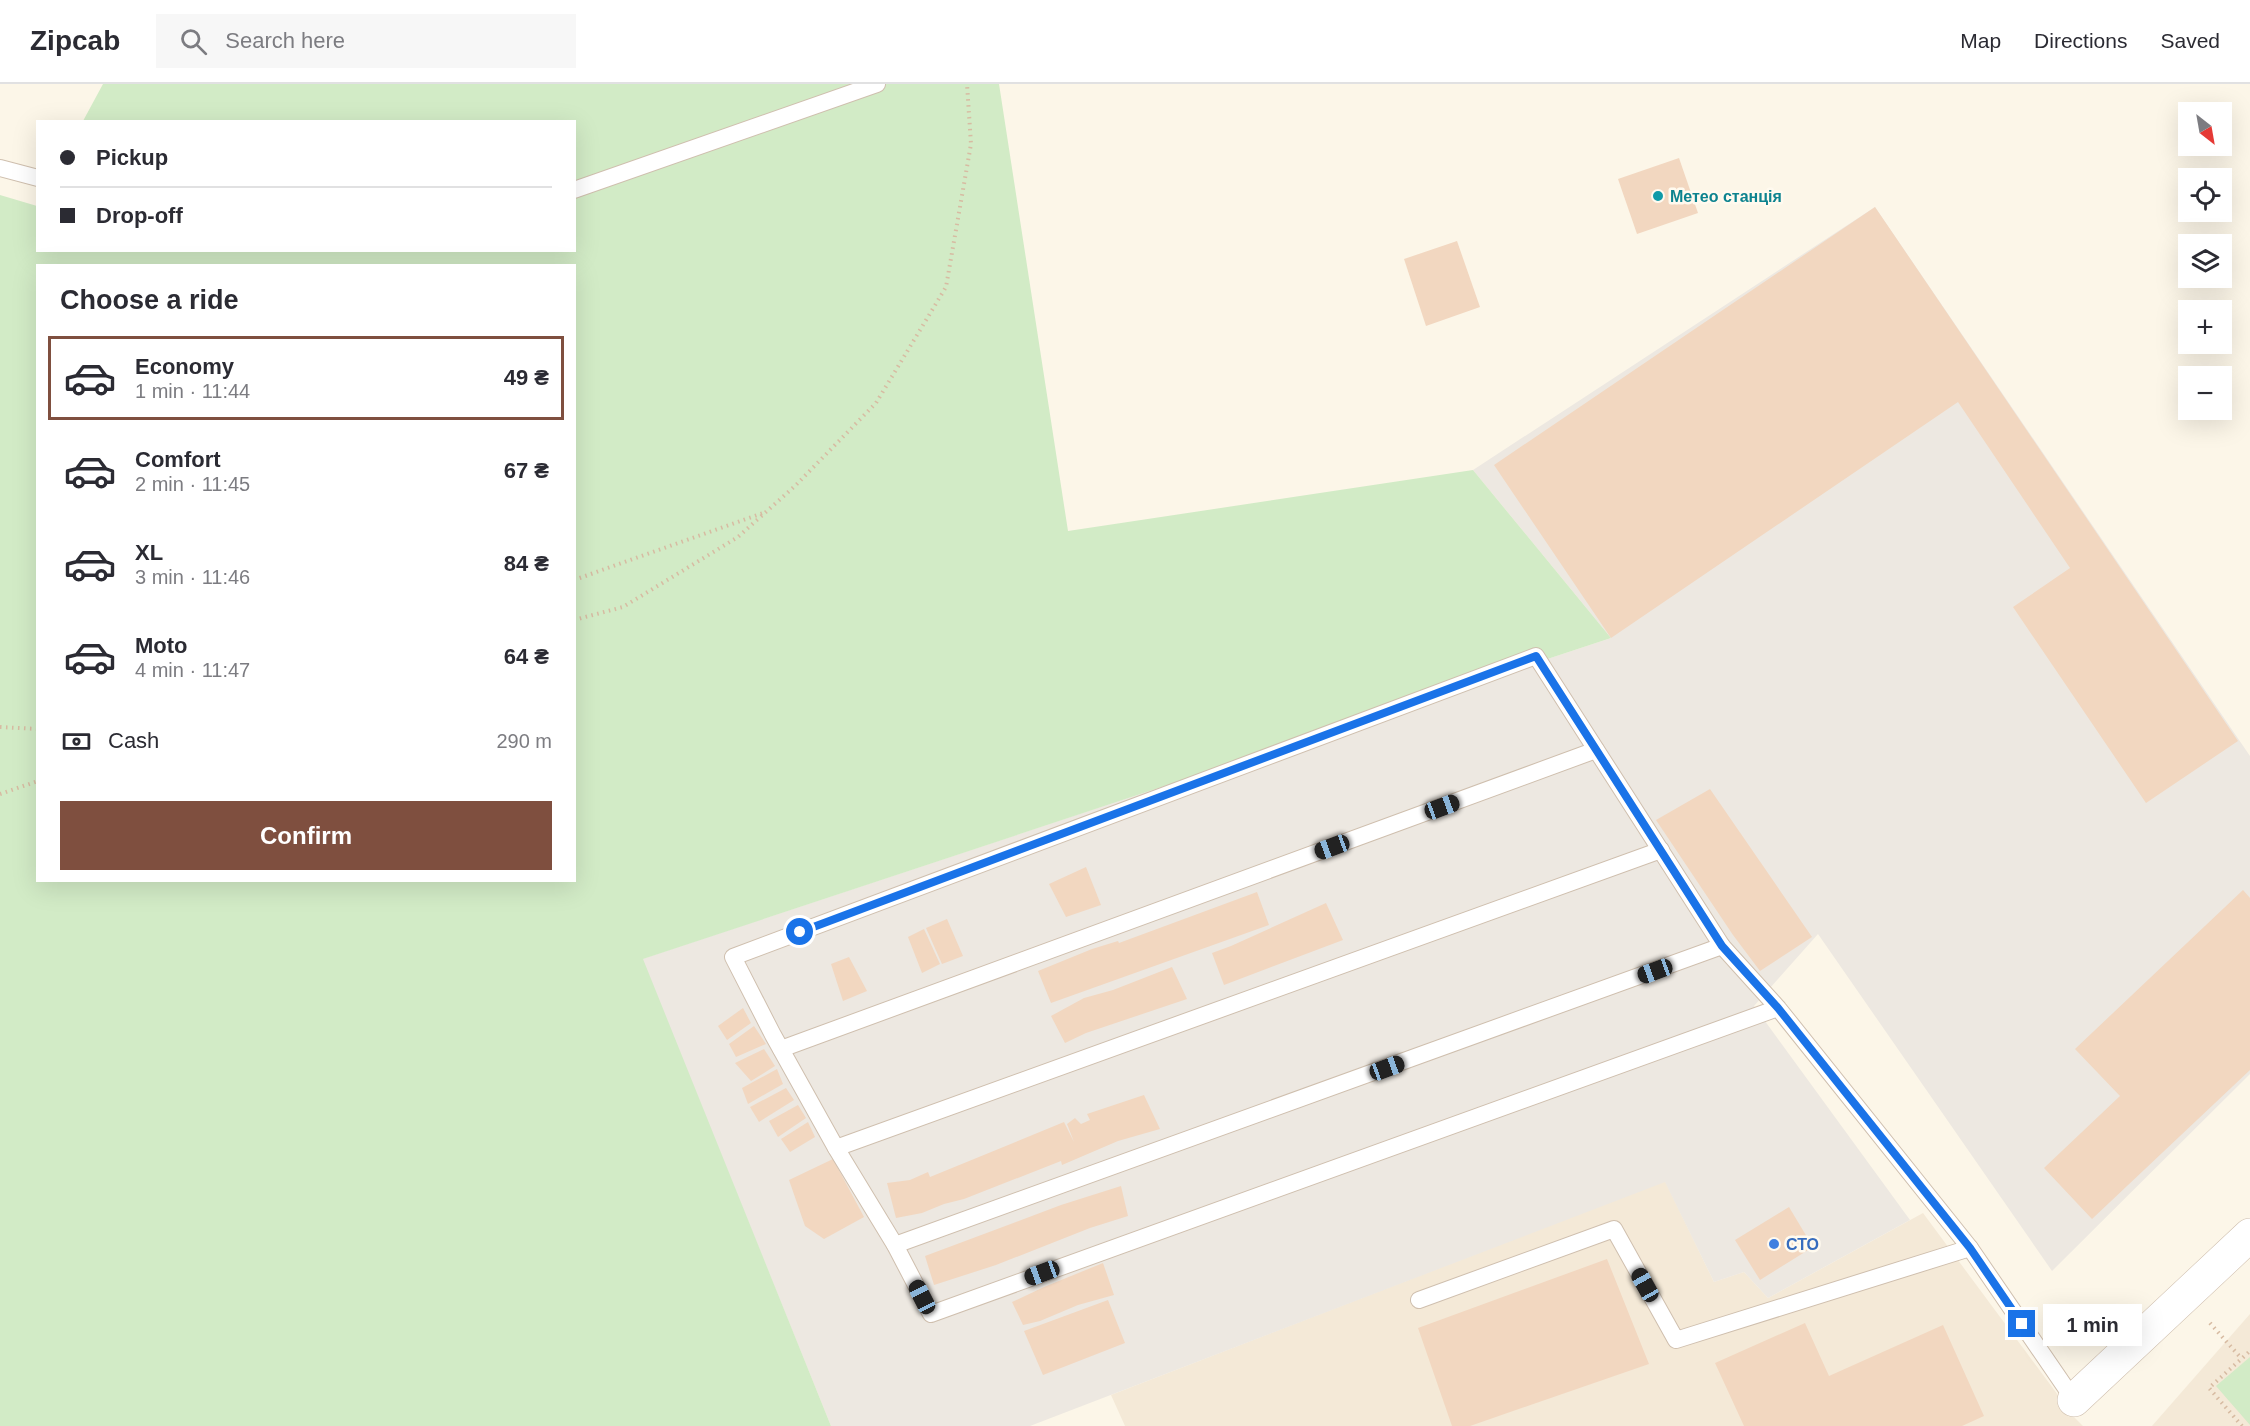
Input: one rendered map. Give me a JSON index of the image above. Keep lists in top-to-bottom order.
{
  "places": ["Метео станція", "СТО"],
  "north": "bottom right",
  "page": {
    "header": "Zipcab",
    "search": "Search here",
    "nav": ["Map", "Directions", "Saved"],
    "map_buttons": ["+", "−"],
    "banner": ["Pickup", "Drop-off"],
    "heading": "Choose a ride",
    "list": [
      {
        "name": "Economy",
        "note": "1 min · 11:44",
        "value": "49 ₴"
      },
      {
        "name": "Comfort",
        "note": "2 min · 11:45",
        "value": "67 ₴"
      },
      {
        "name": "XL",
        "note": "3 min · 11:46",
        "value": "84 ₴"
      },
      {
        "name": "Moto",
        "note": "4 min · 11:47",
        "value": "64 ₴"
      }
    ],
    "pay": ["Cash", "290 m"],
    "buttons": "Confirm",
    "bubble": "1 min"
  }
}
